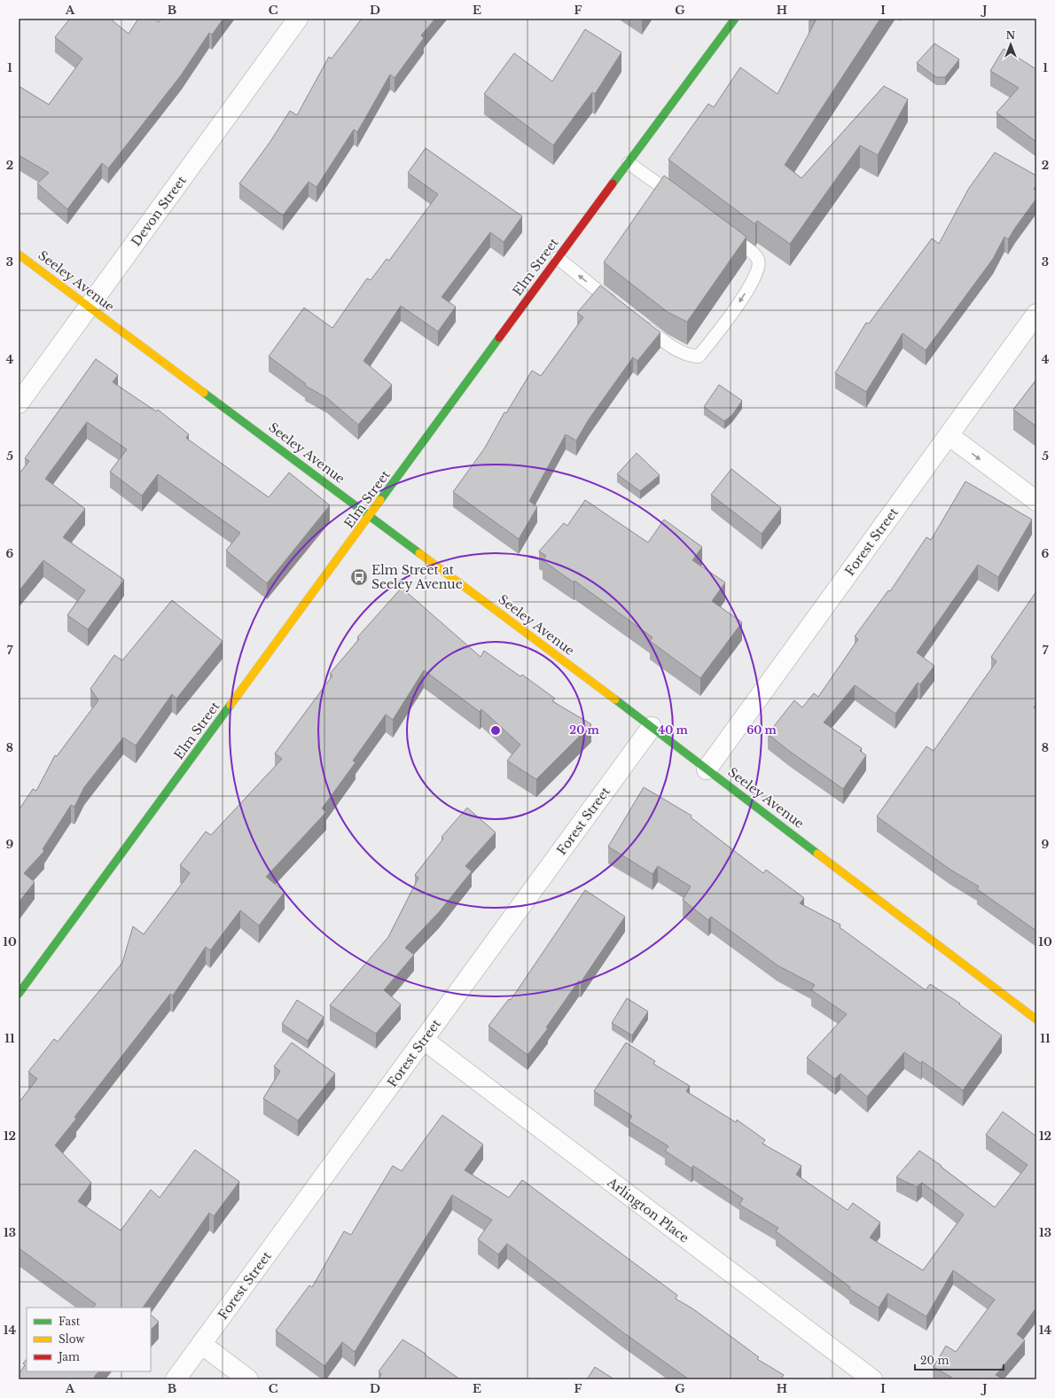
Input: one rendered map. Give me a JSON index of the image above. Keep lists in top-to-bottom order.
{
  "streets": {
    "street": [
      "Devon Street",
      "Elm Street",
      "Seeley Avenue",
      "Forest Street",
      "Arlington Place"
    ]
  },
  "crossings": [
    ["Devon Street", "Seeley Avenue"],
    ["Elm Street", "Seeley Avenue"],
    ["Seeley Avenue", "Forest Street"],
    ["Forest Street", "Arlington Place"]
  ],
  "places": {
    "bus stop": ["Elm Street at Seeley Avenue"]
  },
  "legend": ["Fast", "Slow", "Jam"],
  "scale_bar": "20 m",
  "north": "top",
  "grid": {
    "columns": [
      "A",
      "B",
      "C",
      "D",
      "E",
      "F",
      "G",
      "H",
      "I",
      "J"
    ],
    "rows": [
      "1",
      "2",
      "3",
      "4",
      "5",
      "6",
      "7",
      "8",
      "9",
      "10",
      "11",
      "12",
      "13",
      "14"
    ]
  },
  "rings": ["20 m", "40 m", "60 m"]
}
